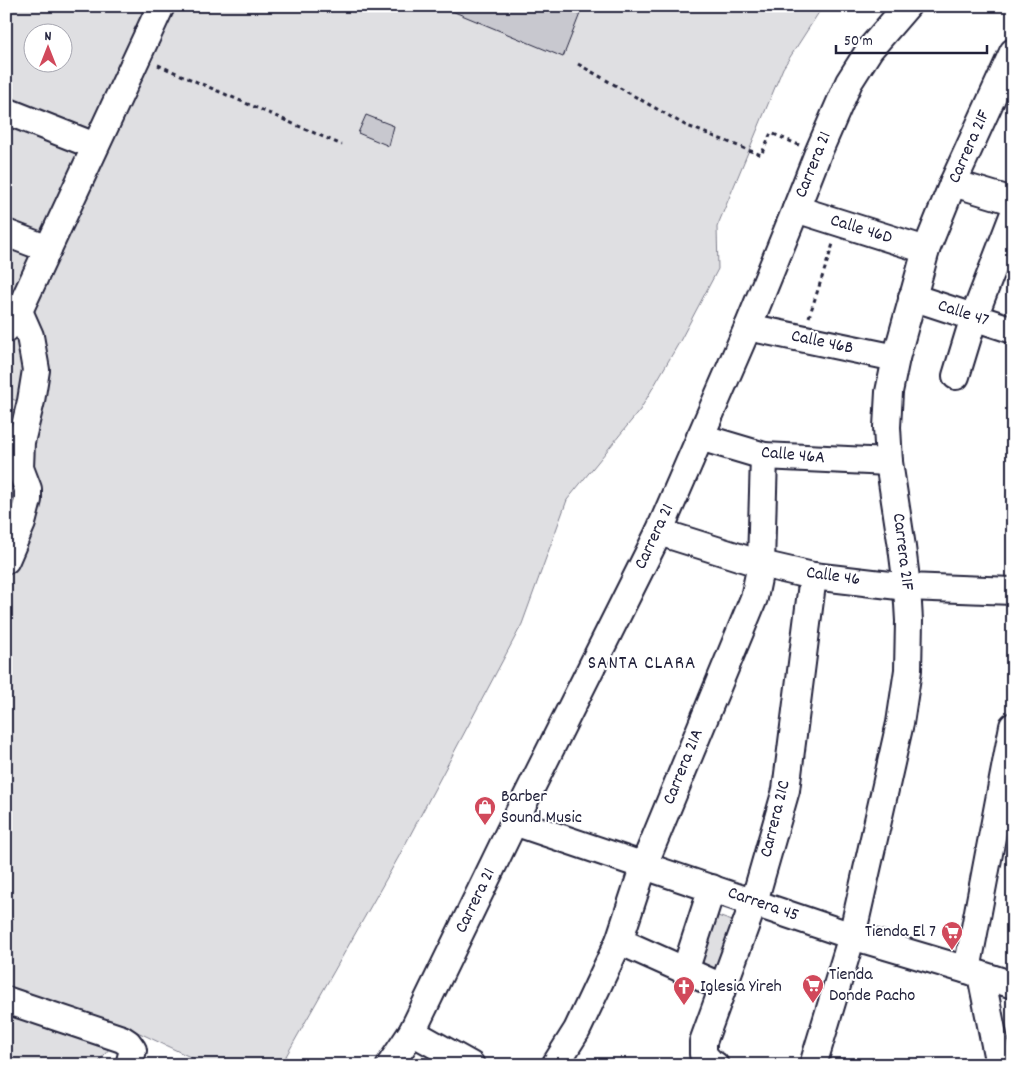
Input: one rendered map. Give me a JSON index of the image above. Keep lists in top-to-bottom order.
{
  "streets": {
    "street": [
      "Carrera 21F",
      "Carrera 21",
      "Calle 46D",
      "Calle 47",
      "Calle 46B",
      "Calle 46A",
      "Calle 46",
      "Carrera 21A",
      "Carrera 21C",
      "Carrera 45"
    ]
  },
  "crossings": [
    ["Carrera 21F", "Calle 46D"],
    ["Carrera 21F", "Calle 47"],
    ["Carrera 21F", "Calle 46B"],
    ["Carrera 21F", "Calle 46A"],
    ["Carrera 21F", "Calle 46"],
    ["Carrera 21F", "Carrera 45"],
    ["Carrera 21", "Calle 46D"],
    ["Carrera 21", "Calle 46B"],
    ["Carrera 21", "Calle 46A"],
    ["Carrera 21", "Calle 46"],
    ["Carrera 21", "Carrera 45"],
    ["Calle 46A", "Carrera 21A"],
    ["Calle 46", "Carrera 21A"],
    ["Calle 46", "Carrera 21C"],
    ["Carrera 21A", "Carrera 45"],
    ["Carrera 21C", "Carrera 45"]
  ],
  "districts": ["SANTA CLARA"],
  "places": {
    "shop": ["Barber Sound Music"],
    "supermarket": ["Tienda El 7", "Tienda Donde Pacho"],
    "church": ["Iglesia Yireh"]
  },
  "scale_bar": "50 m",
  "north": "top"
}
